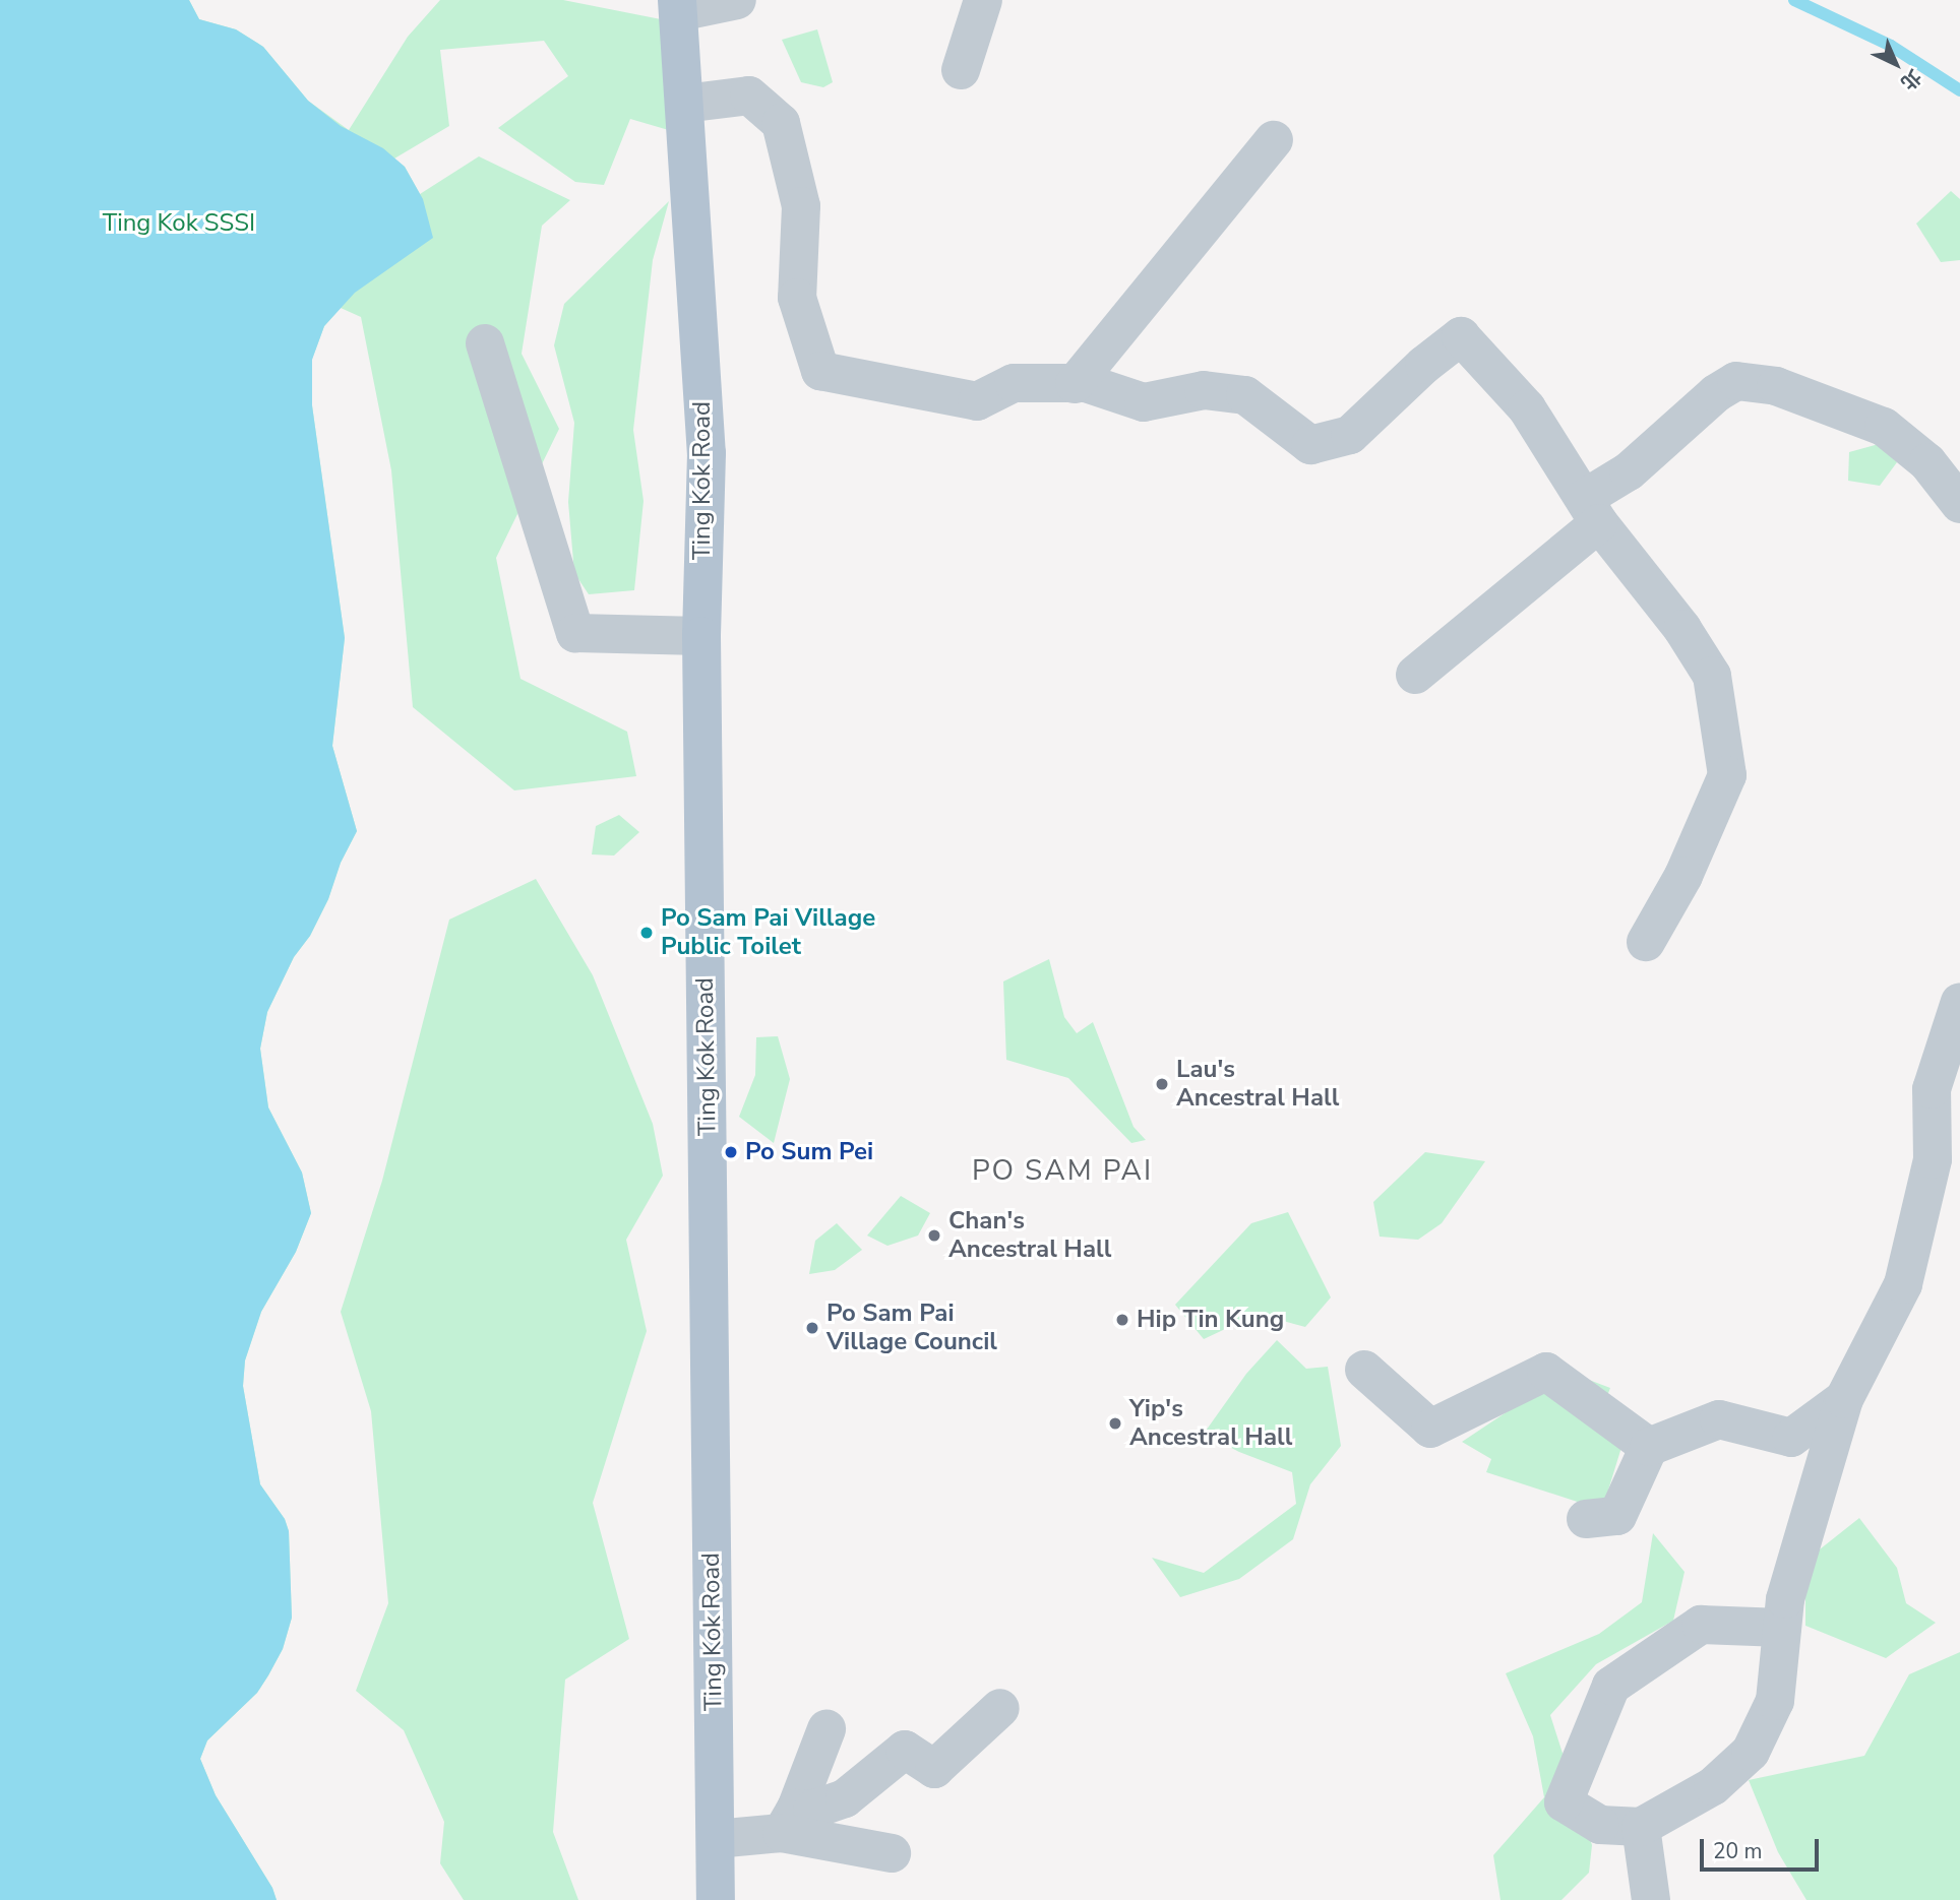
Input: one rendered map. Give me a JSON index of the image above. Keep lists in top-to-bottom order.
{
  "streets": {
    "main road": ["Ting Kok Road"]
  },
  "districts": ["PO SAM PAI"],
  "parks": ["Ting Kok SSSI"],
  "places": [
    "Po Sam Pai Village Public Toilet",
    "Lau's Ancestral Hall",
    "Po Sum Pei",
    "Chan's Ancestral Hall",
    "Hip Tin Kung",
    "Po Sam Pai Village Council",
    "Yip's Ancestral Hall"
  ],
  "scale_bar": "20 m",
  "north": "bottom right"
}
